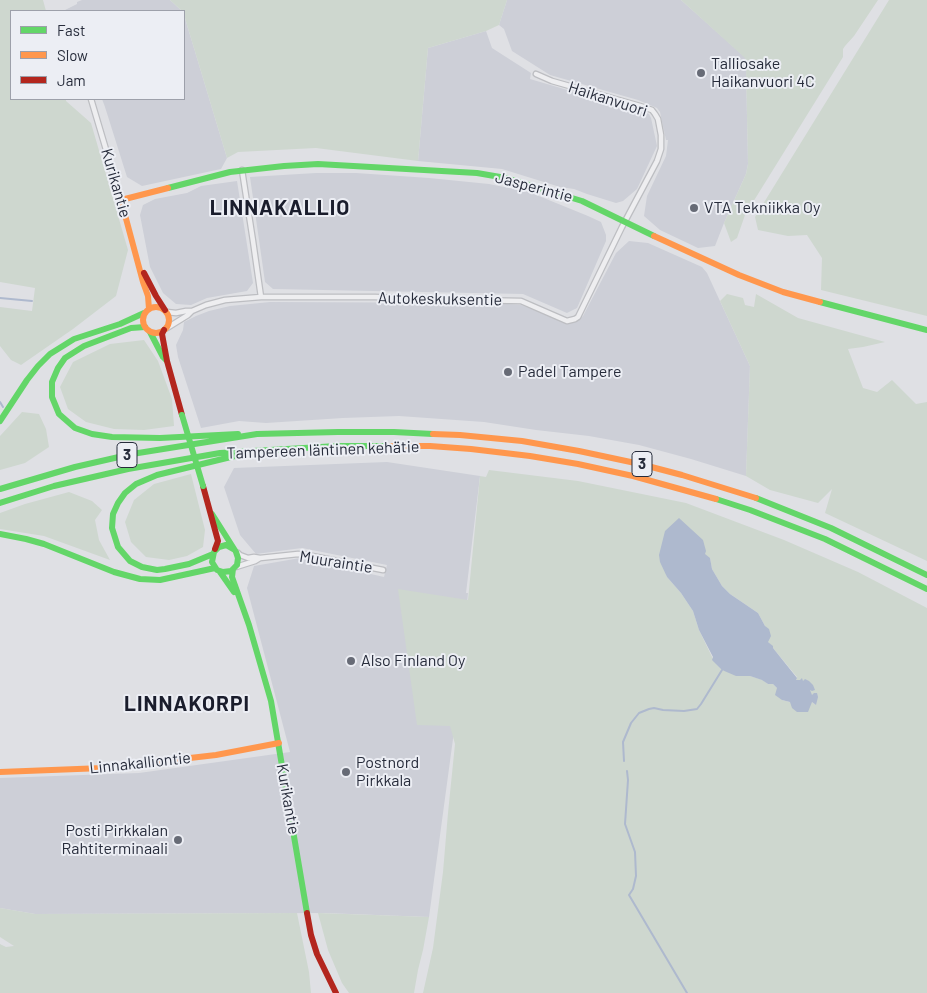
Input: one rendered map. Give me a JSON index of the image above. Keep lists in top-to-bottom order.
{
  "streets": {
    "main road": [
      "Kurikantie",
      "Jasperintie",
      "Tampereen läntinen kehätie",
      "3",
      "Linnakalliontie"
    ],
    "street": ["Haikanvuori", "Autokeskuksentie", "Muuraintie"]
  },
  "crossings": [
    ["Haikanvuori", "Jasperintie"],
    ["Haikanvuori", "Autokeskuksentie"],
    ["Kurikantie", "Jasperintie"],
    ["Kurikantie", "Autokeskuksentie"],
    ["Kurikantie", "Muuraintie"],
    ["Kurikantie", "Linnakalliontie"],
    ["Jasperintie", "Autokeskuksentie"]
  ],
  "districts": ["LINNAKALLIO", "LINNAKORPI"],
  "places": [
    "Talliosake Haikanvuori 4C",
    "VTA Tekniikka Oy",
    "Padel Tampere",
    "Also Finland Oy",
    "Postnord Pirkkala",
    "Posti Pirkkalan Rahtiterminaali"
  ],
  "legend": ["Fast", "Slow", "Jam"]
}
